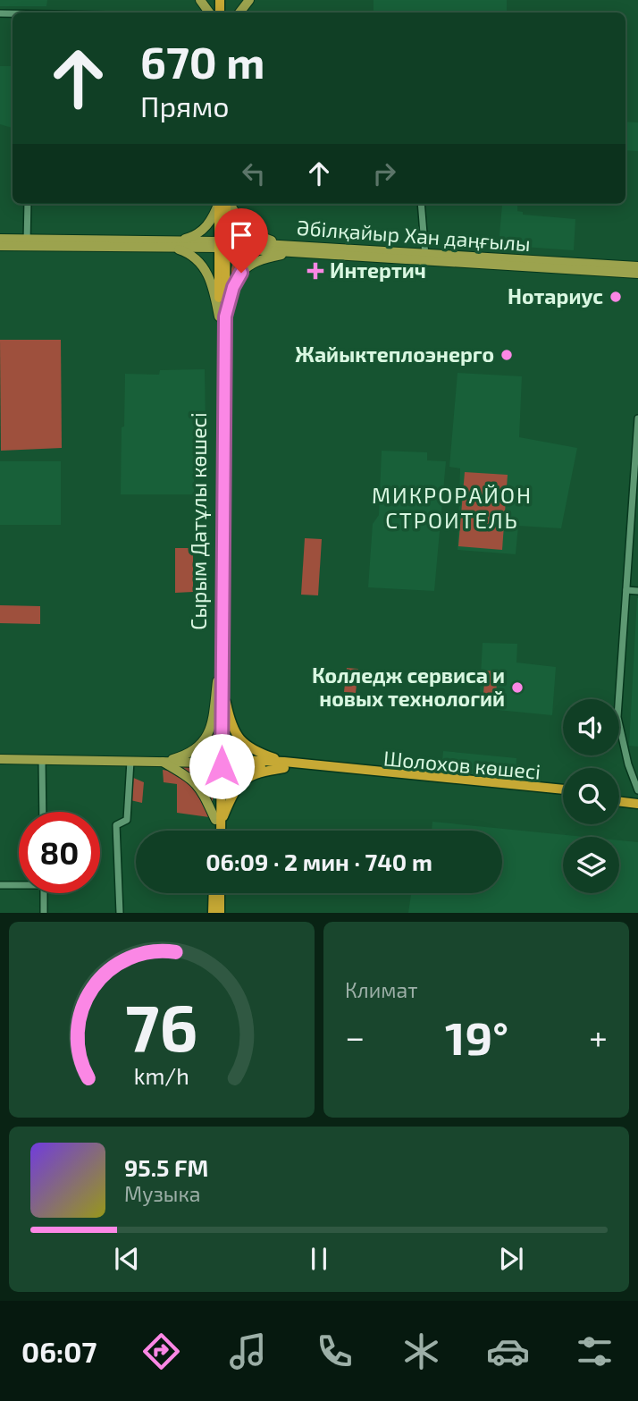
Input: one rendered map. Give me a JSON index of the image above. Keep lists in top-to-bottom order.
{
  "streets": {
    "highway": ["Сырым Датұлы көшесі", "Шолохов көшесі"],
    "main road": ["Әбілқайыр Хан даңғылы"]
  },
  "crossings": [
    ["Әбілқайыр Хан даңғылы", "Сырым Датұлы көшесі"]
  ],
  "districts": ["МИКРОРАЙОН СТРОИТЕЛЬ"],
  "places": {
    "health": ["Интертич"],
    "other": ["Нотариус", "Жайыктеплоэнерго", "Колледж сервиса и новых технологий"]
  },
  "page": {
    "turn": ["670 m", "Прямо"],
    "limit": "80",
    "trip": "06:09 · 2 мин · 740 m",
    "tile": "Климат",
    "heat": ["−", "19°", "+"],
    "song": ["95.5 FM", "Музыка"],
    "tabs": "06:07",
    "gauge": ["76", "km/h"]
  }
}
